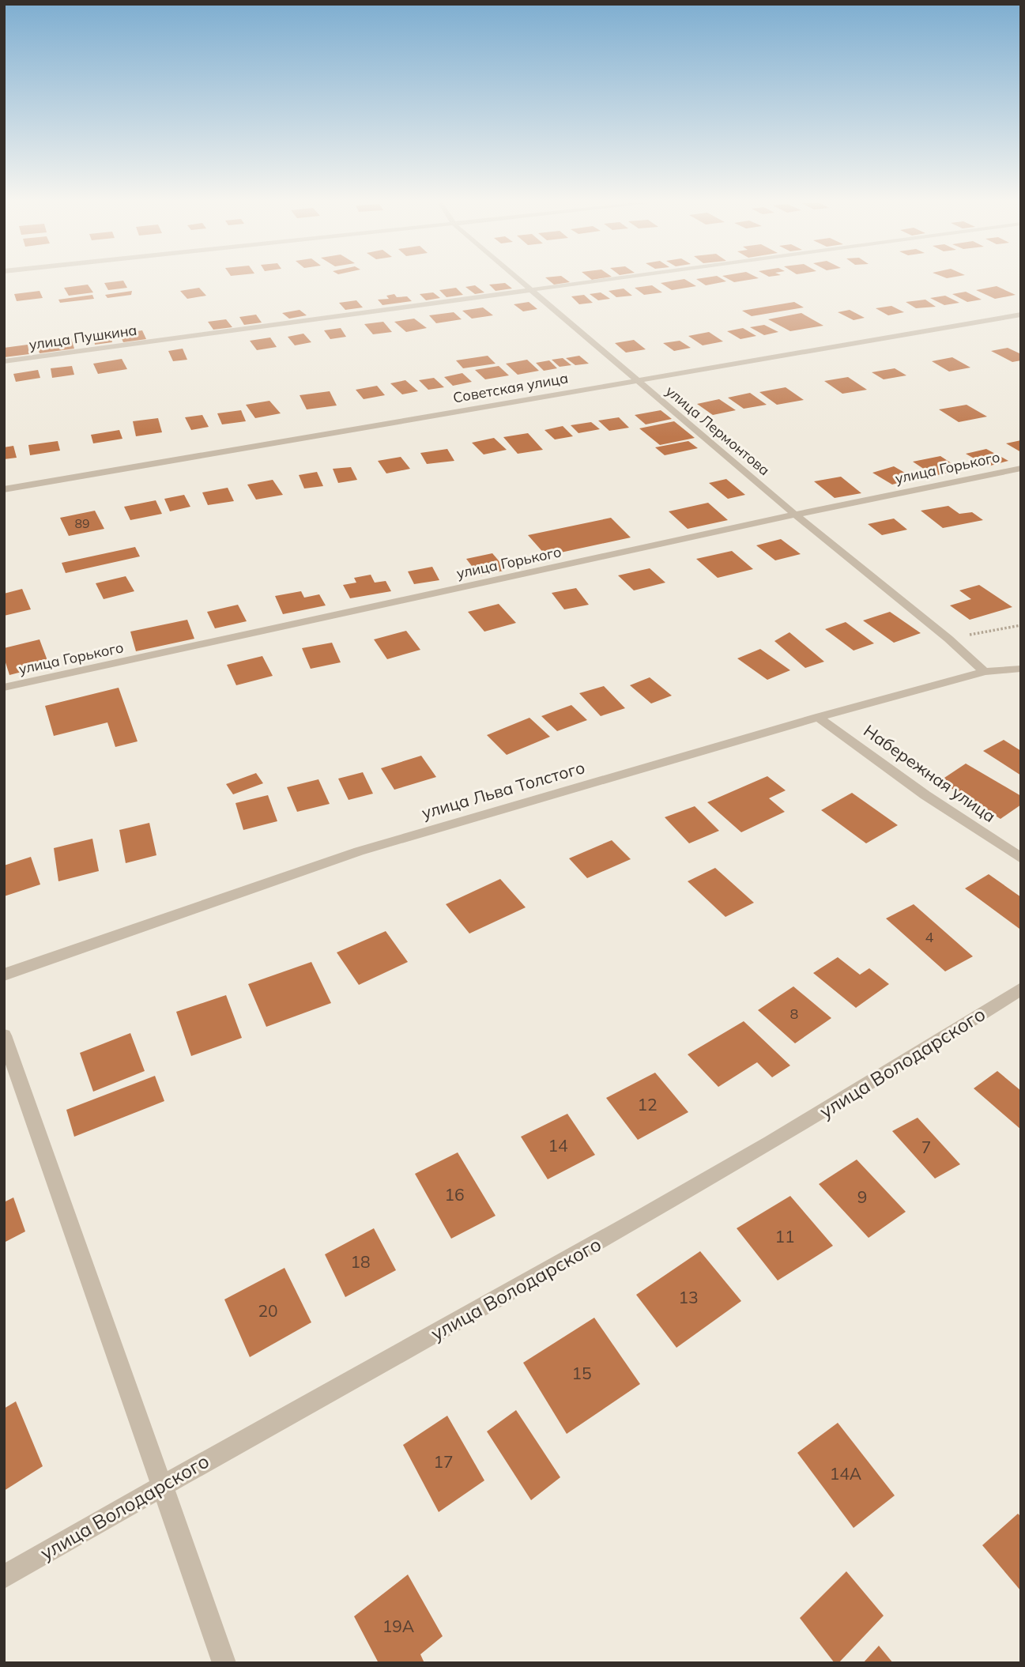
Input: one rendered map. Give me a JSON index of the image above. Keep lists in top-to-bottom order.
{
  "streets": {
    "street": [
      "улица Пушкина",
      "Советская улица",
      "улица Лермонтова",
      "улица Горького",
      "Набережная улица",
      "улица Льва Толстого",
      "улица Володарского"
    ]
  },
  "crossings": [
    ["улица Пушкина", "улица Лермонтова"],
    ["Советская улица", "улица Лермонтова"],
    ["улица Лермонтова", "улица Горького"],
    ["улица Лермонтова", "улица Льва Толстого"],
    ["Набережная улица", "улица Льва Толстого"]
  ],
  "house_numbers": [
    "89",
    "4",
    "8",
    "12",
    "14",
    "7",
    "16",
    "9",
    "11",
    "18",
    "13",
    "20",
    "15",
    "17",
    "14А",
    "19А"
  ]
}
